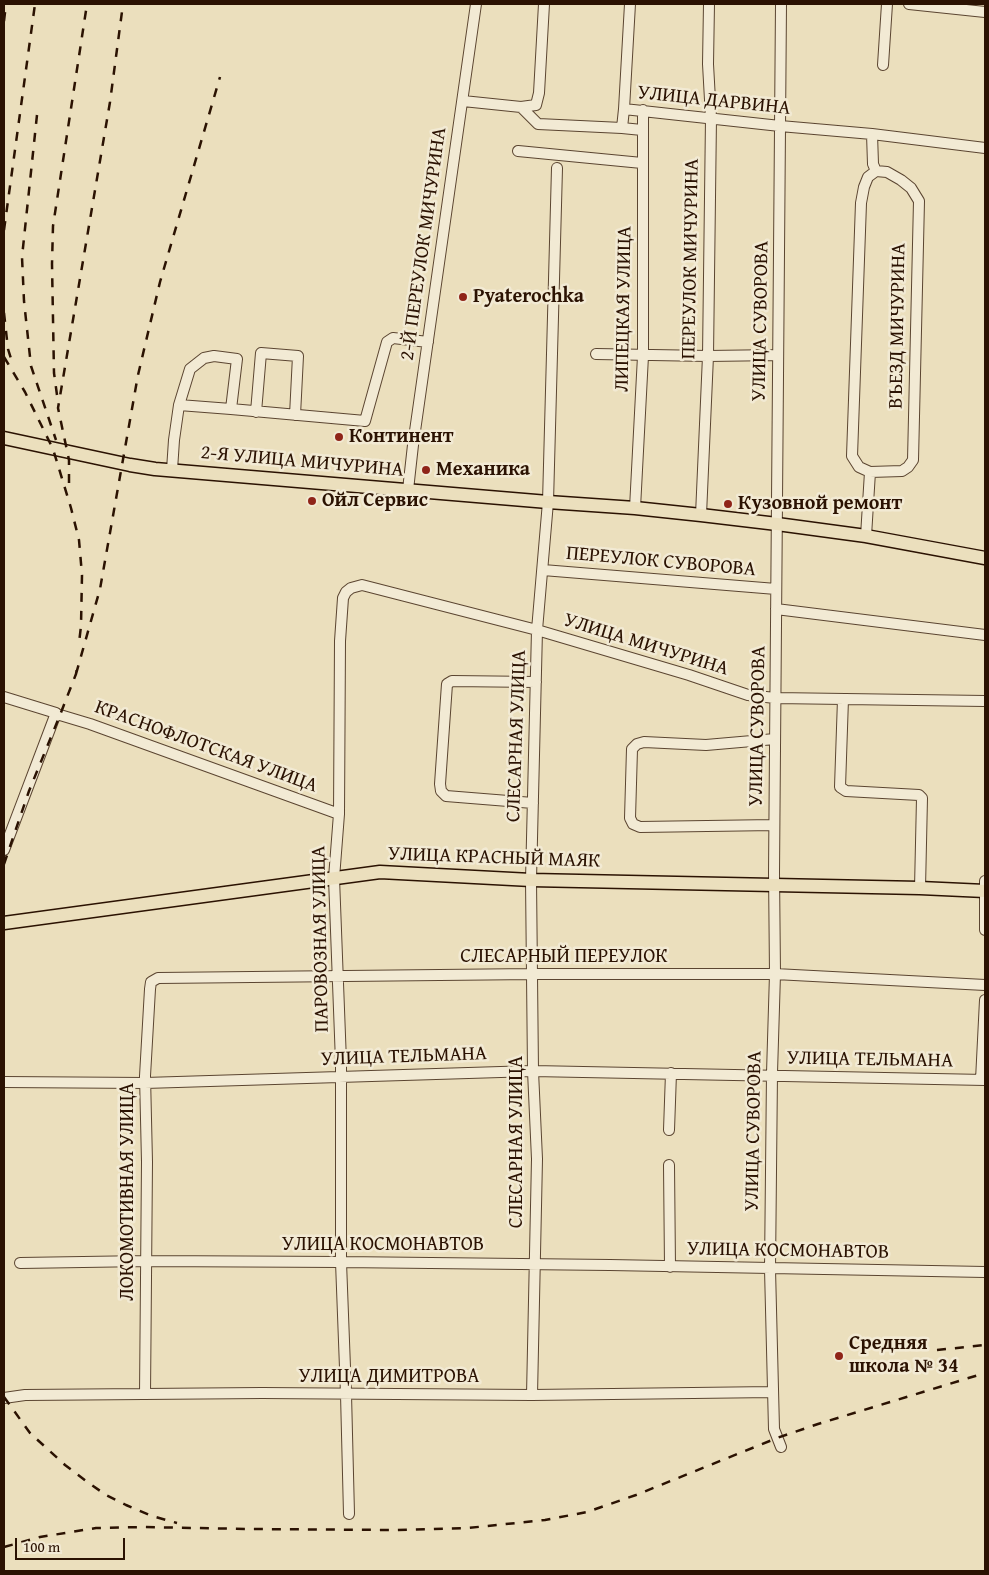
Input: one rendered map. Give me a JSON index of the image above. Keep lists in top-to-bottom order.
{
  "streets": {
    "main road": ["2-Я УЛИЦА МИЧУРИНА", "УЛИЦА КРАСНЫЙ МАЯК"],
    "street": [
      "УЛИЦА ДАРВИНА",
      "2-Й ПЕРЕУЛОК МИЧУРИНА",
      "ПЕРЕУЛОК МИЧУРИНА",
      "ЛИПЕЦКАЯ УЛИЦА",
      "УЛИЦА СУВОРОВА",
      "ВЪЕЗД МИЧУРИНА",
      "ПЕРЕУЛОК СУВОРОВА",
      "УЛИЦА МИЧУРИНА",
      "СЛЕСАРНАЯ УЛИЦА",
      "КРАСНОФЛОТСКАЯ УЛИЦА",
      "ПАРОВОЗНАЯ УЛИЦА",
      "СЛЕСАРНЫЙ ПЕРЕУЛОК",
      "УЛИЦА ТЕЛЬМАНА",
      "ЛОКОМОТИВНАЯ УЛИЦА",
      "УЛИЦА КОСМОНАВТОВ",
      "УЛИЦА ДИМИТРОВА"
    ]
  },
  "crossings": [
    ["УЛИЦА ДАРВИНА", "ПЕРЕУЛОК МИЧУРИНА"],
    ["УЛИЦА ДАРВИНА", "ЛИПЕЦКАЯ УЛИЦА"],
    ["УЛИЦА ДАРВИНА", "УЛИЦА СУВОРОВА"],
    ["2-Й ПЕРЕУЛОК МИЧУРИНА", "2-Я УЛИЦА МИЧУРИНА"],
    ["ПЕРЕУЛОК МИЧУРИНА", "2-Я УЛИЦА МИЧУРИНА"],
    ["ЛИПЕЦКАЯ УЛИЦА", "2-Я УЛИЦА МИЧУРИНА"],
    ["УЛИЦА СУВОРОВА", "2-Я УЛИЦА МИЧУРИНА"],
    ["УЛИЦА СУВОРОВА", "ПЕРЕУЛОК СУВОРОВА"],
    ["УЛИЦА СУВОРОВА", "УЛИЦА МИЧУРИНА"],
    ["УЛИЦА СУВОРОВА", "УЛИЦА КРАСНЫЙ МАЯК"],
    ["УЛИЦА СУВОРОВА", "СЛЕСАРНЫЙ ПЕРЕУЛОК"],
    ["УЛИЦА СУВОРОВА", "УЛИЦА ТЕЛЬМАНА"],
    ["УЛИЦА СУВОРОВА", "УЛИЦА КОСМОНАВТОВ"],
    ["УЛИЦА СУВОРОВА", "УЛИЦА ДИМИТРОВА"],
    ["2-Я УЛИЦА МИЧУРИНА", "СЛЕСАРНАЯ УЛИЦА"],
    ["ПЕРЕУЛОК СУВОРОВА", "СЛЕСАРНАЯ УЛИЦА"],
    ["УЛИЦА МИЧУРИНА", "СЛЕСАРНАЯ УЛИЦА"],
    ["УЛИЦА МИЧУРИНА", "ПАРОВОЗНАЯ УЛИЦА"],
    ["СЛЕСАРНАЯ УЛИЦА", "УЛИЦА КРАСНЫЙ МАЯК"],
    ["СЛЕСАРНАЯ УЛИЦА", "СЛЕСАРНЫЙ ПЕРЕУЛОК"],
    ["СЛЕСАРНАЯ УЛИЦА", "УЛИЦА ТЕЛЬМАНА"],
    ["СЛЕСАРНАЯ УЛИЦА", "УЛИЦА КОСМОНАВТОВ"],
    ["СЛЕСАРНАЯ УЛИЦА", "УЛИЦА ДИМИТРОВА"],
    ["КРАСНОФЛОТСКАЯ УЛИЦА", "ПАРОВОЗНАЯ УЛИЦА"],
    ["УЛИЦА КРАСНЫЙ МАЯК", "ПАРОВОЗНАЯ УЛИЦА"],
    ["ПАРОВОЗНАЯ УЛИЦА", "СЛЕСАРНЫЙ ПЕРЕУЛОК"],
    ["ПАРОВОЗНАЯ УЛИЦА", "УЛИЦА ТЕЛЬМАНА"],
    ["ПАРОВОЗНАЯ УЛИЦА", "УЛИЦА КОСМОНАВТОВ"],
    ["ПАРОВОЗНАЯ УЛИЦА", "УЛИЦА ДИМИТРОВА"],
    ["СЛЕСАРНЫЙ ПЕРЕУЛОК", "ЛОКОМОТИВНАЯ УЛИЦА"],
    ["УЛИЦА ТЕЛЬМАНА", "ЛОКОМОТИВНАЯ УЛИЦА"],
    ["ЛОКОМОТИВНАЯ УЛИЦА", "УЛИЦА КОСМОНАВТОВ"],
    ["ЛОКОМОТИВНАЯ УЛИЦА", "УЛИЦА ДИМИТРОВА"]
  ],
  "places": [
    "Pyaterochka",
    "Континент",
    "Механика",
    "Ойл Сервис",
    "Кузовной ремонт",
    "Средняя школа № 34"
  ],
  "scale_bar": "100 m"
}
